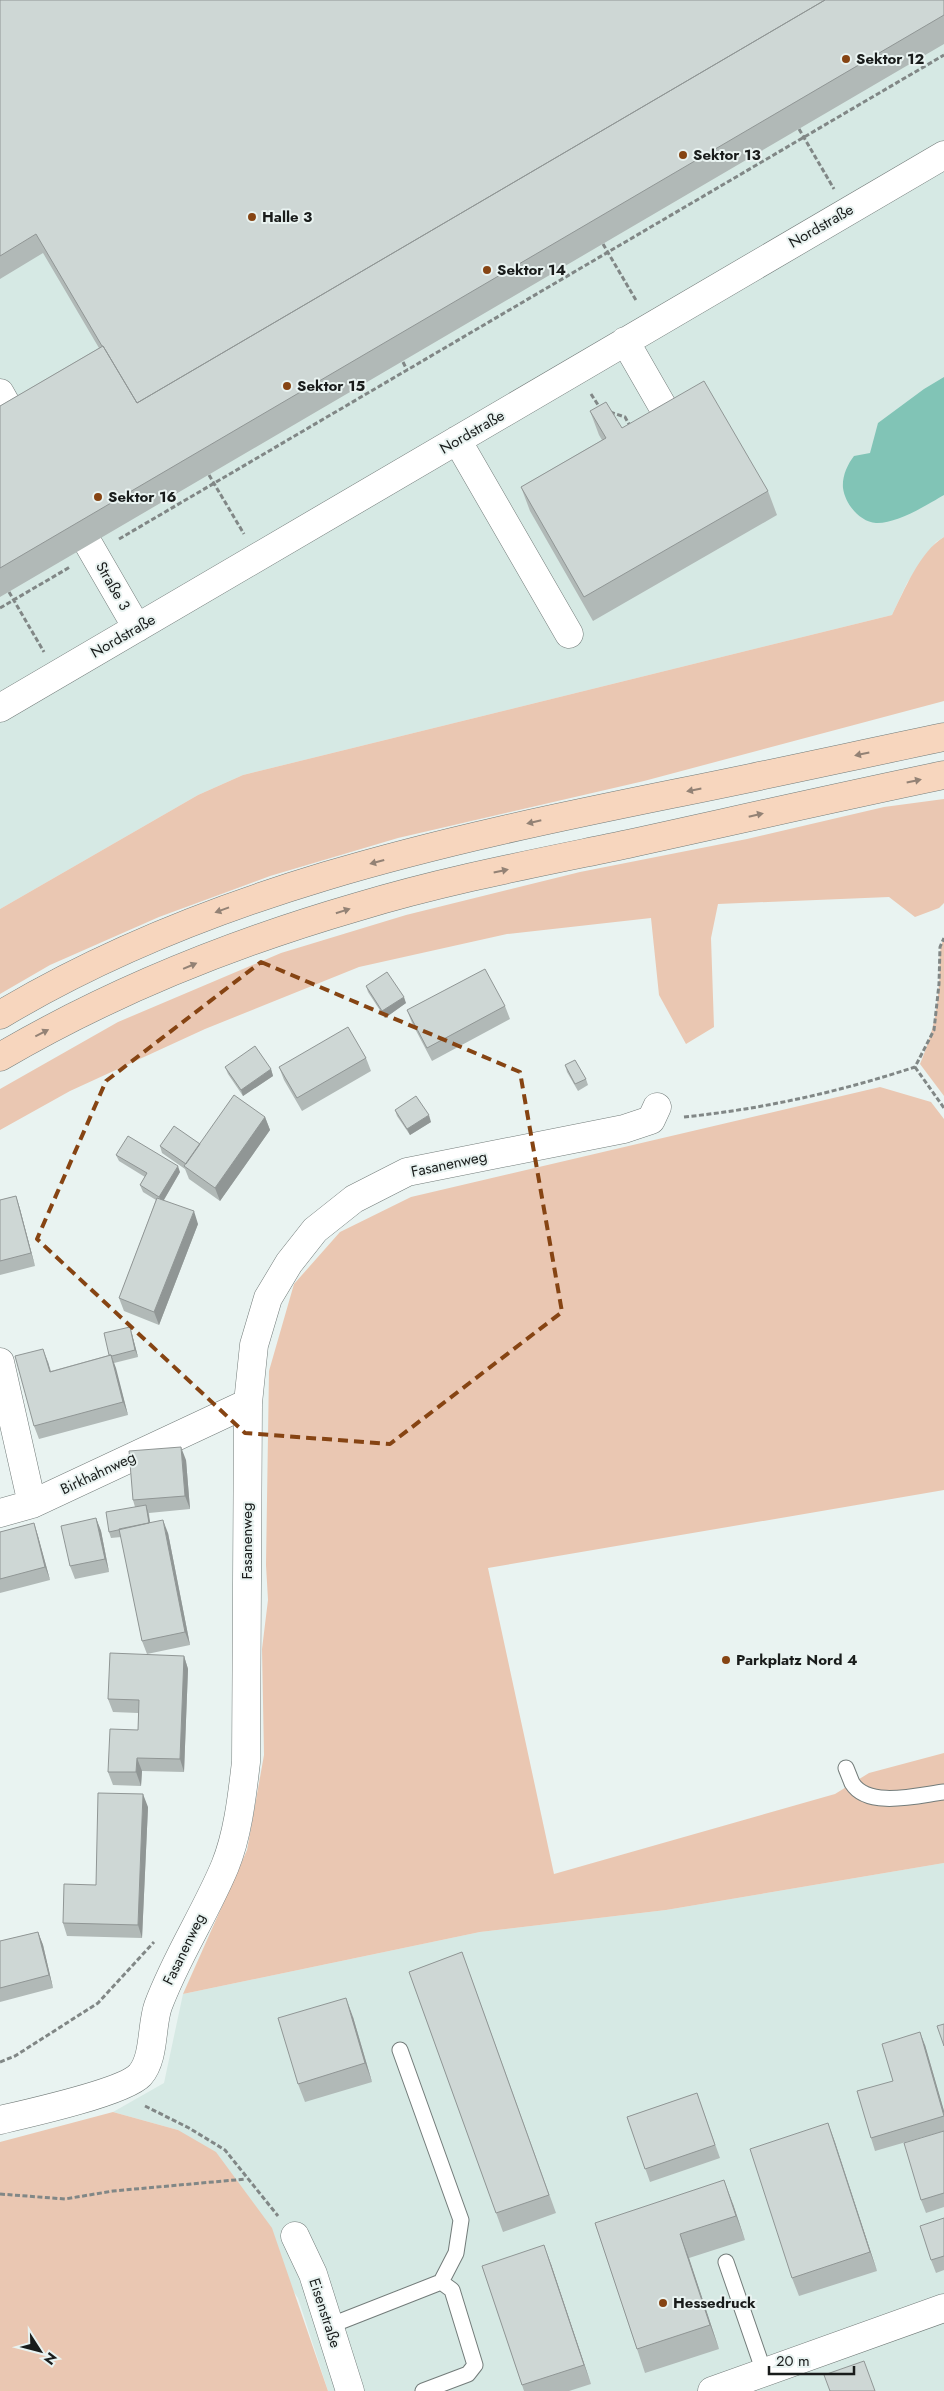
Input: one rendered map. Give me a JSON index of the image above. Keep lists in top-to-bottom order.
{
  "streets": {
    "street": [
      "Nordstraße",
      "Straße 3",
      "Fasanenweg",
      "Birkhahnweg",
      "Eisenstraße"
    ]
  },
  "crossings": [
    ["Nordstraße", "Straße 3"],
    ["Fasanenweg", "Birkhahnweg"]
  ],
  "places": [
    "Sektor 12",
    "Sektor 13",
    "Halle 3",
    "Sektor 14",
    "Sektor 15",
    "Sektor 16",
    "Parkplatz Nord 4",
    "Hessedruck"
  ],
  "scale_bar": "20 m",
  "north": "bottom right"
}
